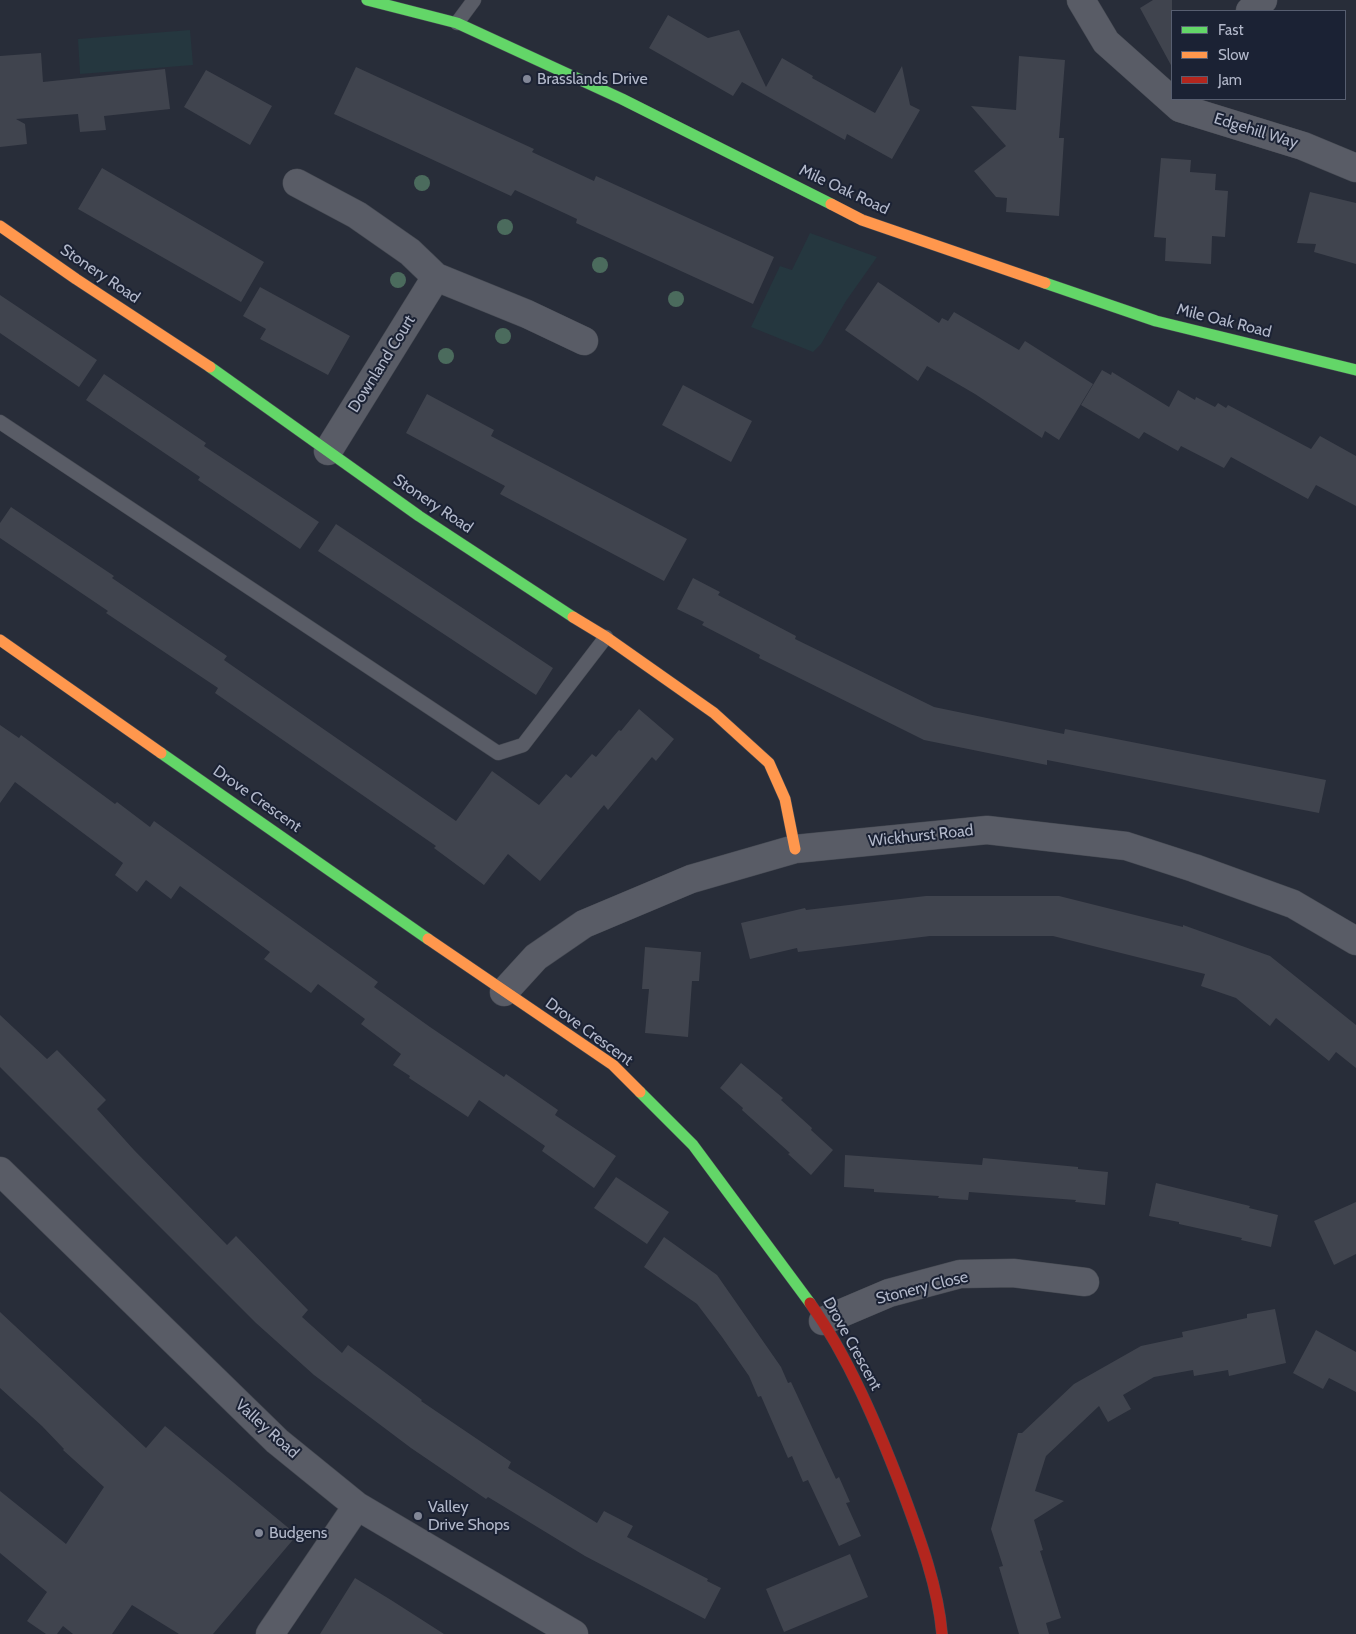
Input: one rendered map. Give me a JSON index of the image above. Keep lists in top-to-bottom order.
{
  "streets": {
    "street": [
      "Edgehill Way",
      "Mile Oak Road",
      "Stonery Road",
      "Downland Court",
      "Drove Crescent",
      "Wickhurst Road",
      "Stonery Close",
      "Valley Road"
    ]
  },
  "crossings": [
    ["Stonery Road", "Downland Court"],
    ["Stonery Road", "Wickhurst Road"],
    ["Drove Crescent", "Wickhurst Road"],
    ["Drove Crescent", "Stonery Close"]
  ],
  "places": ["Brasslands Drive", "Valley Drive Shops", "Budgens"],
  "legend": ["Fast", "Slow", "Jam"]
}
